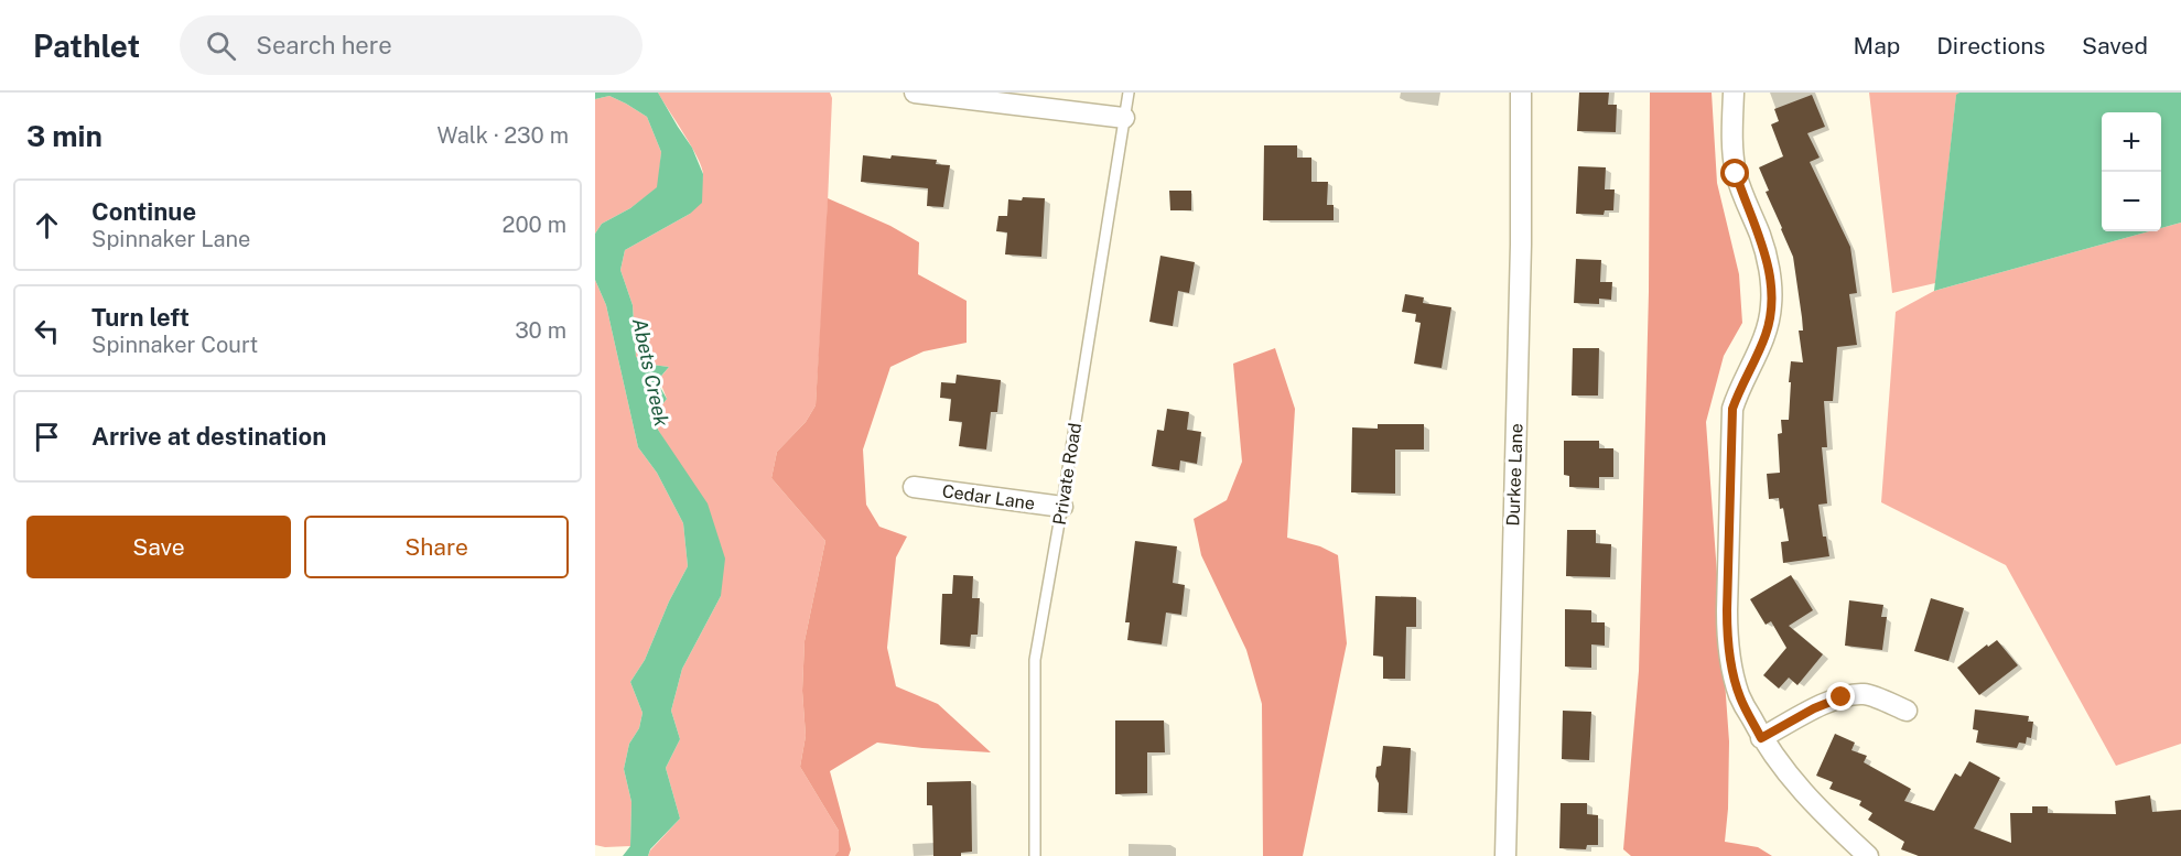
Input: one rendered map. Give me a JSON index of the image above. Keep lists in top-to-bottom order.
{
  "streets": {
    "street": ["Durkee Lane", "Cedar Lane"],
    "lane": ["Private Road"]
  },
  "crossings": [
    ["Private Road", "Cedar Lane"]
  ],
  "water": ["Abets Creek"],
  "page": {
    "header": "Pathlet",
    "search": "Search here",
    "nav": ["Map", "Directions", "Saved"],
    "heading": ["3 min", "Walk · 230 m"],
    "map_buttons": ["+", "−"],
    "list": [
      ["Continue", "Spinnaker Lane", "200 m"],
      ["Turn left", "Spinnaker Court", "30 m"],
      "Arrive at destination"
    ],
    "buttons": ["Save", "Share"]
  }
}
